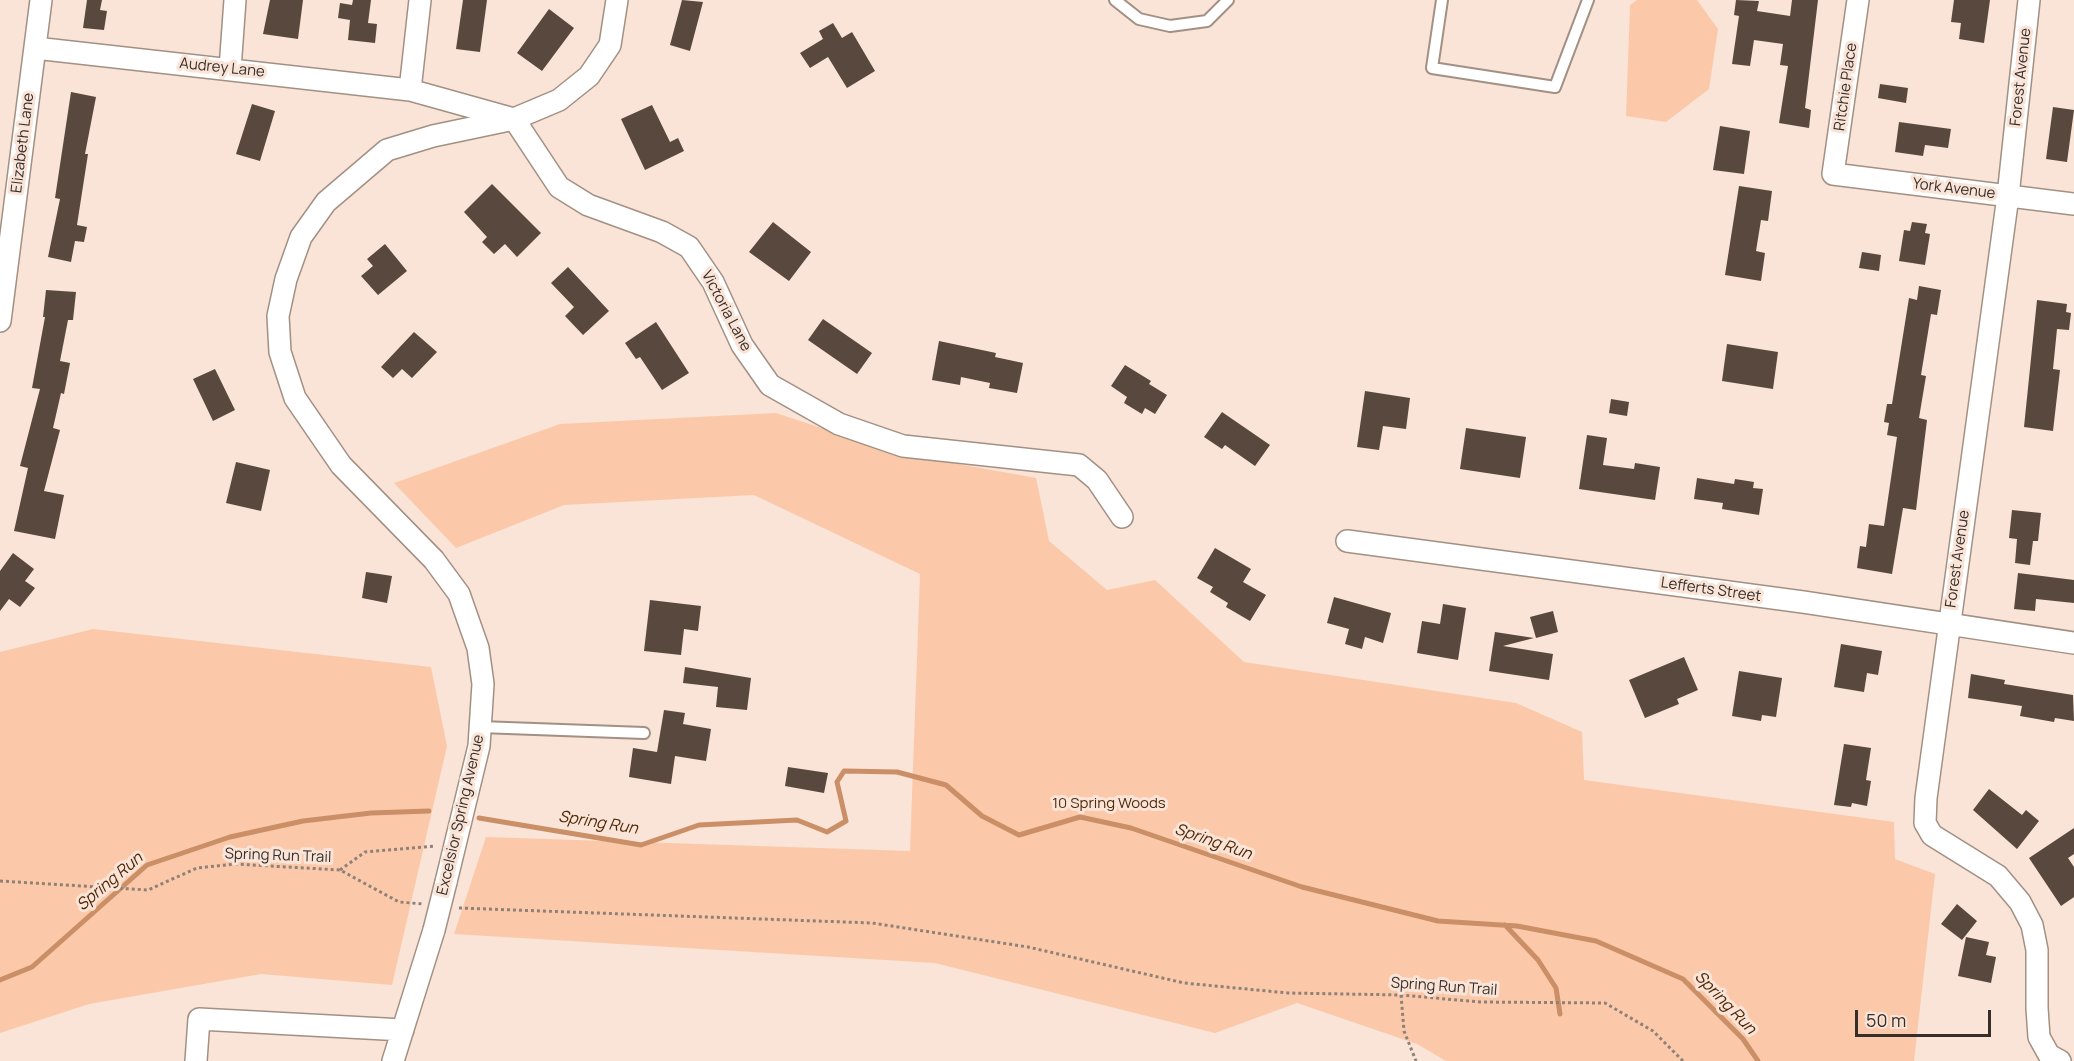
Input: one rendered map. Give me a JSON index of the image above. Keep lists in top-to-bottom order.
{
  "streets": {
    "street": [
      "Audrey Lane",
      "Forest Avenue",
      "Ritchie Place",
      "Elizabeth Lane",
      "York Avenue",
      "Victoria Lane",
      "Lefferts Street",
      "Excelsior Spring Avenue"
    ],
    "path": ["Spring Run Trail"]
  },
  "crossings": [
    ["Audrey Lane", "Elizabeth Lane"],
    ["Forest Avenue", "York Avenue"],
    ["Forest Avenue", "Lefferts Street"],
    ["Ritchie Place", "York Avenue"],
    ["Victoria Lane", "Excelsior Spring Avenue"],
    ["Excelsior Spring Avenue", "Spring Run Trail"]
  ],
  "water": ["Spring Run"],
  "parks": ["10 Spring Woods"],
  "scale_bar": "50 m"
}
